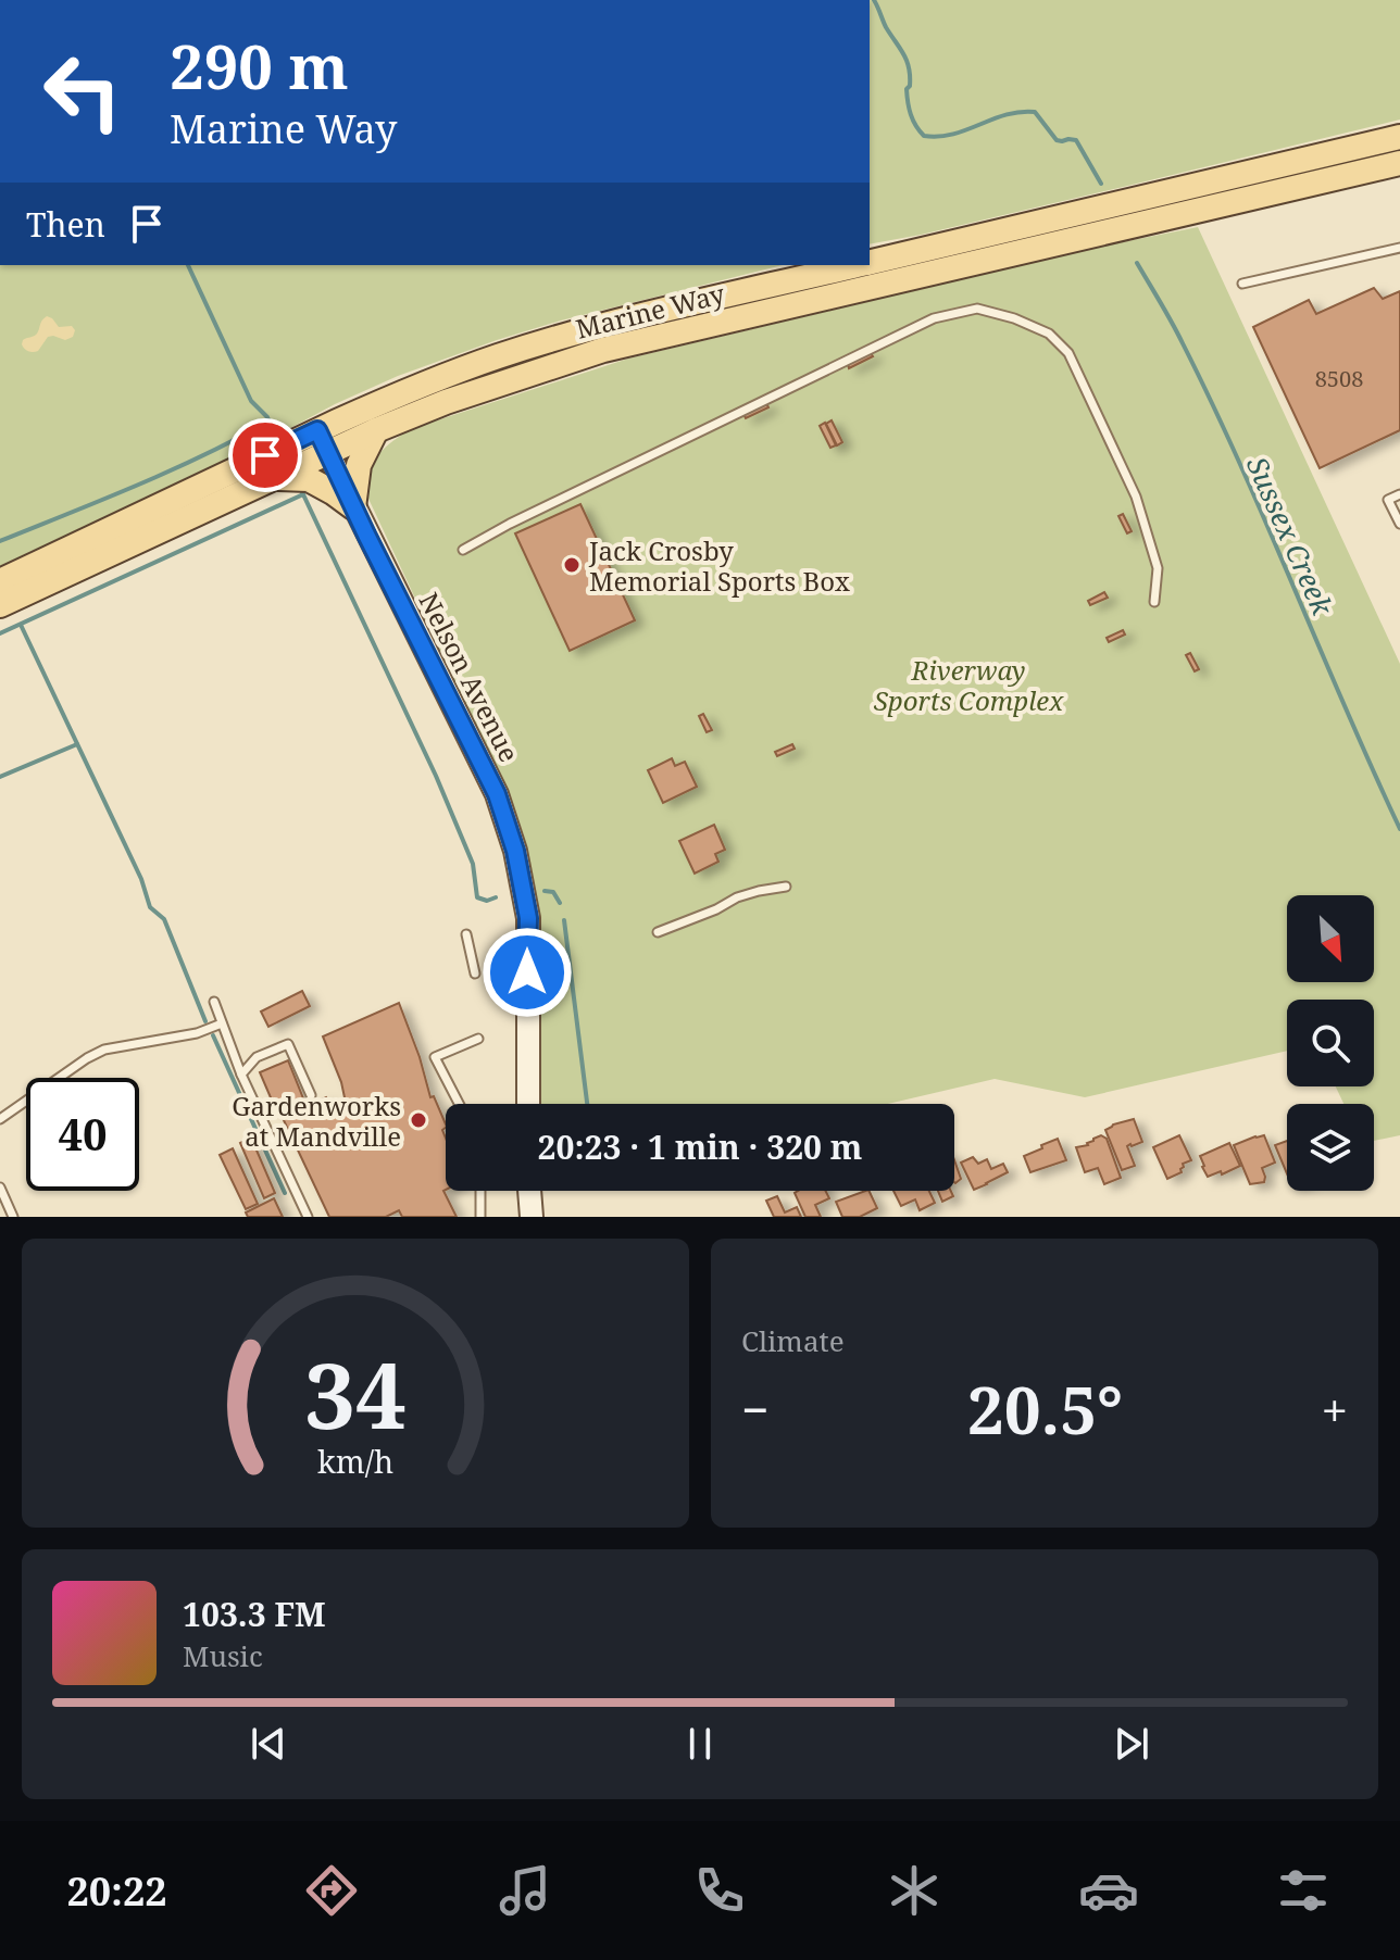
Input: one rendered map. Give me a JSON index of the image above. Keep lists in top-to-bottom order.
{
  "streets": {
    "main road": ["Marine Way"],
    "street": ["Nelson Avenue"]
  },
  "crossings": [
    ["Marine Way", "Nelson Avenue"]
  ],
  "water": ["Sussex Creek"],
  "parks": ["Riverway Sports Complex"],
  "places": ["Jack Crosby Memorial Sports Box", "Gardenworks at Mandville"],
  "house_numbers": ["8508"],
  "north": "bottom right",
  "page": {
    "turn": ["290 m", "Marine Way"],
    "then": "Then",
    "limit": "40",
    "trip": "20:23 · 1 min · 320 m",
    "tile": "Climate",
    "heat": ["−", "20.5°", "+"],
    "song": ["103.3 FM", "Music"],
    "tabs": "20:22",
    "gauge": ["34", "km/h"]
  }
}
